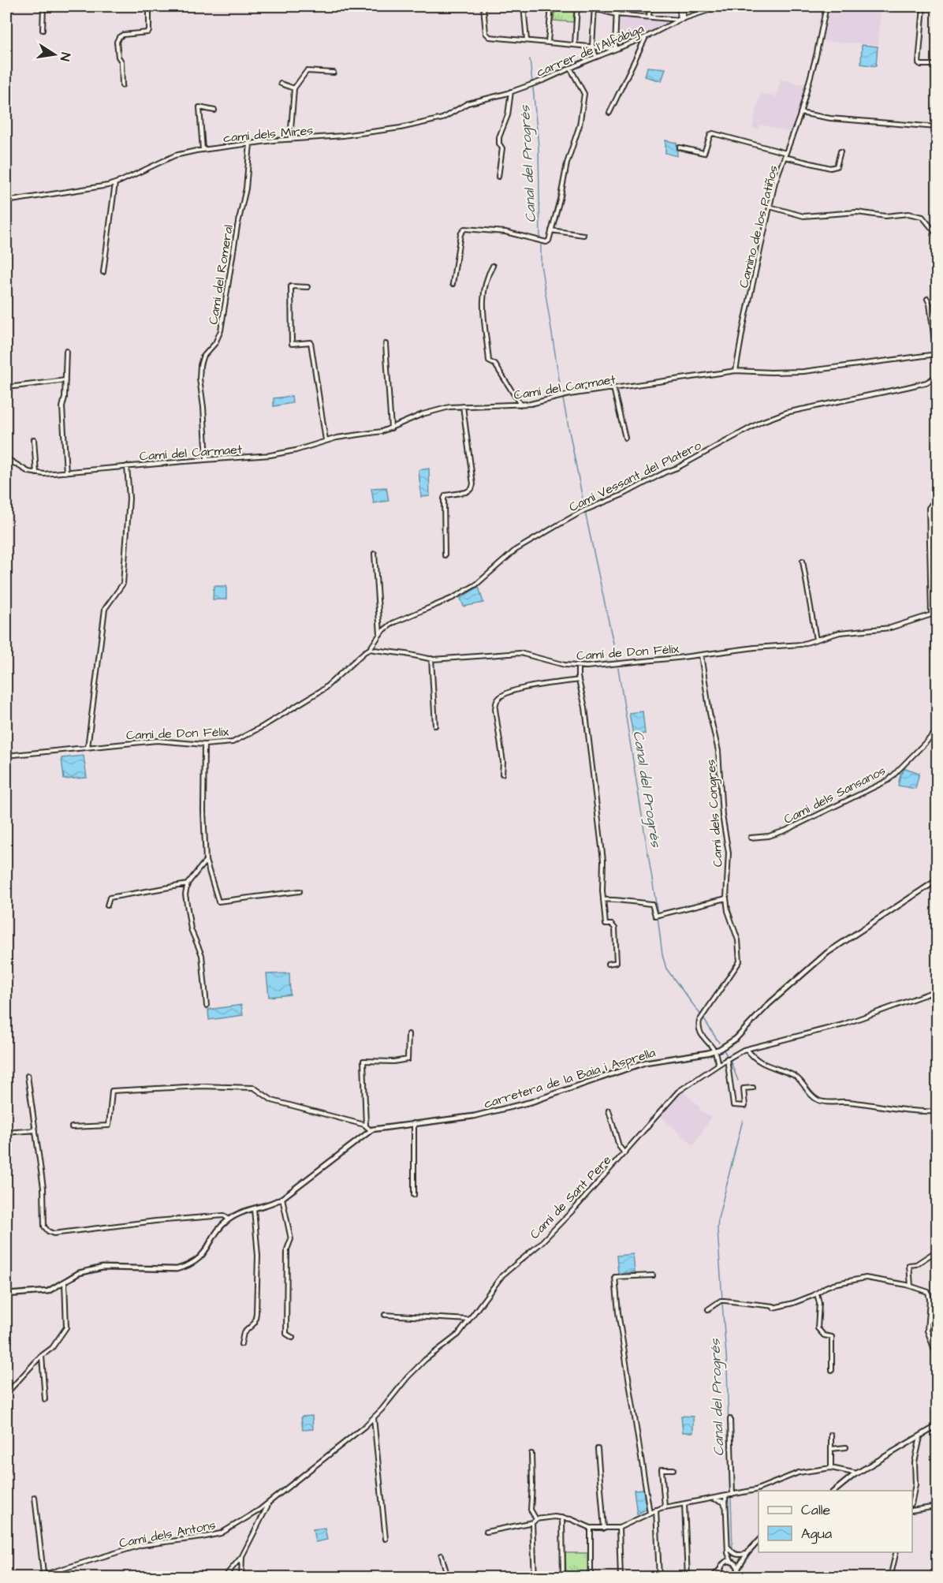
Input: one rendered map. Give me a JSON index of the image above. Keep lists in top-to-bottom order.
{
  "streets": {
    "main road": ["carretera de la Baia i Asprella"],
    "street": [
      "carrer de l'Alfàbiga",
      "camí dels Mires",
      "Camino de los Patiños",
      "Camí del Romeral",
      "Camí del Carmaet",
      "Camí Vessant del Platero",
      "Camí de Don Fèlix",
      "Camí dels Sansanos",
      "Camí dels Congres",
      "Camí de Sant Pere",
      "Camí dels Antons"
    ]
  },
  "crossings": [
    ["carrer de l'Alfàbiga", "camí dels Mires"],
    ["camí dels Mires", "Camí del Romeral"],
    ["Camino de los Patiños", "Camí del Carmaet"],
    ["Camí del Romeral", "Camí del Carmaet"],
    ["Camí Vessant del Platero", "Camí de Don Fèlix"],
    ["Camí de Don Fèlix", "Camí dels Congres"],
    ["Camí dels Congres", "carretera de la Baia i Asprella"],
    ["Camí dels Congres", "Camí de Sant Pere"],
    ["Camí de Sant Pere", "Camí dels Antons"]
  ],
  "water": ["Canal del Progrés"],
  "legend": ["Calle", "Agua"],
  "north": "right"
}
